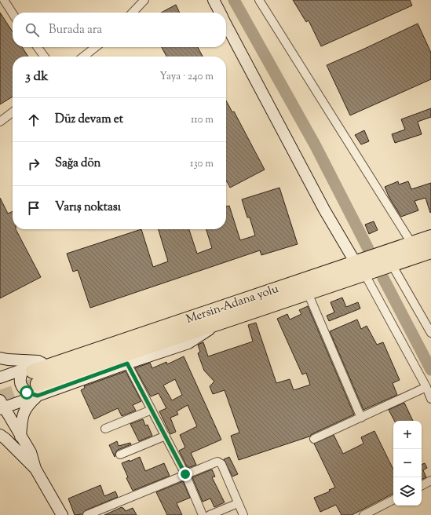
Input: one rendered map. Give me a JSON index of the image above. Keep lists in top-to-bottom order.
{
  "streets": {
    "highway": ["Mersin-Adana yolu"]
  },
  "page": {
    "search": "Burada ara",
    "heading": ["3 dk", "Yaya · 240 m"],
    "list": [
      ["Düz devam et", "110 m"],
      ["Sağa dön", "130 m"],
      "Varış noktası"
    ],
    "map_buttons": ["+", "−"]
  }
}
